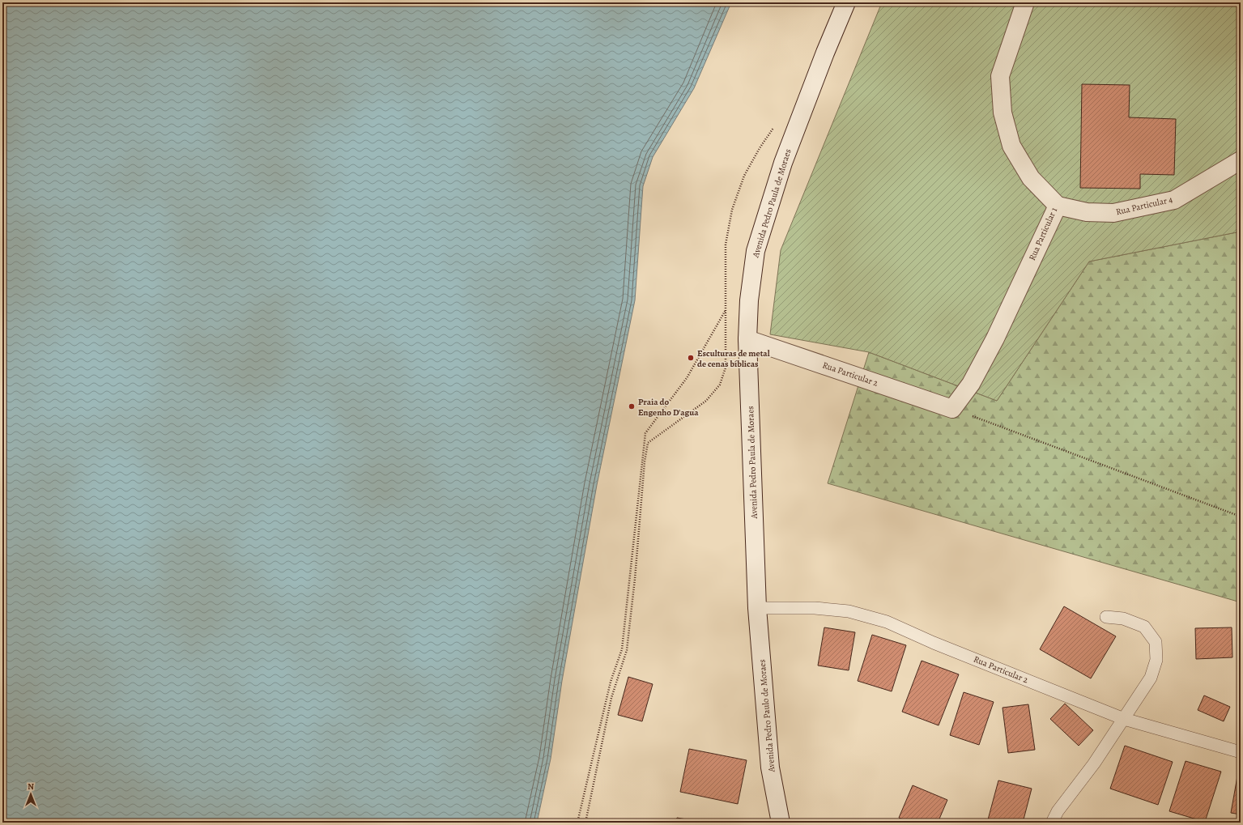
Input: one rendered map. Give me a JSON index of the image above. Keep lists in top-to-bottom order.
{
  "streets": {
    "street": [
      "Avenida Pedro Paula de Moraes",
      "Rua Particular 4",
      "Rua Particular 1",
      "Rua Particular 2",
      "Avenida Pedro Paulo de Moraes"
    ]
  },
  "crossings": [
    ["Avenida Pedro Paula de Moraes", "Rua Particular 2"],
    ["Avenida Pedro Paula de Moraes", "Avenida Pedro Paulo de Moraes"],
    ["Rua Particular 4", "Rua Particular 1"],
    ["Rua Particular 1", "Rua Particular 2"],
    ["Rua Particular 2", "Avenida Pedro Paulo de Moraes"]
  ],
  "places": ["Esculturas de metal de cenas bíblicas", "Praia do Engenho D'agua"],
  "north": "top"
}
